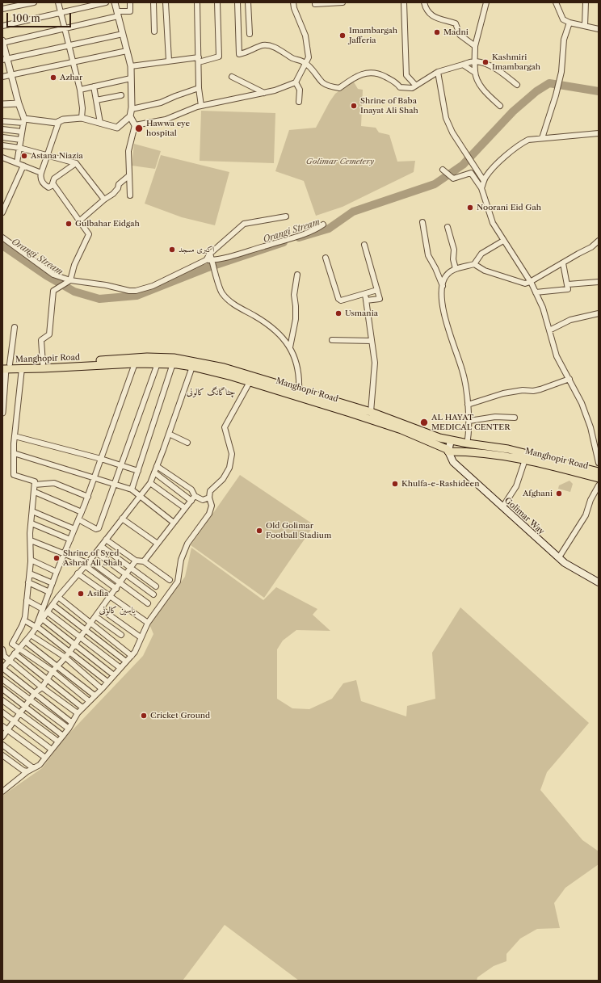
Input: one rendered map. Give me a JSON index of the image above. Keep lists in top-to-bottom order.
{
  "streets": {
    "main road": ["Manghopir Road", "Golimar Way"]
  },
  "crossings": [
    ["Manghopir Road", "Golimar Way"]
  ],
  "districts": ["چٹاگانگ کالونی", "یاسین کالونی"],
  "water": ["Orangi Stream"],
  "parks": ["Golimar Cemetery"],
  "places": [
    "Madni",
    "Imambargah Jafferia",
    "Kashmiri Imambargah",
    "Azhar",
    "Shrine of Baba Inayat Ali Shah",
    "Hawwa eye hospital",
    "Astana Niazia",
    "Noorani Eid Gah",
    "Gulbahar Eidgah",
    "اکبری مسجد",
    "Usmania",
    "AL HAYAT MEDICAL CENTER",
    "Khulfa-e-Rashideen",
    "Afghani",
    "Old Golimar Football Stadium",
    "Shrine of Syed Ashraf Ali Shah",
    "Asifia",
    "Cricket Ground"
  ],
  "scale_bar": "100 m"
}
